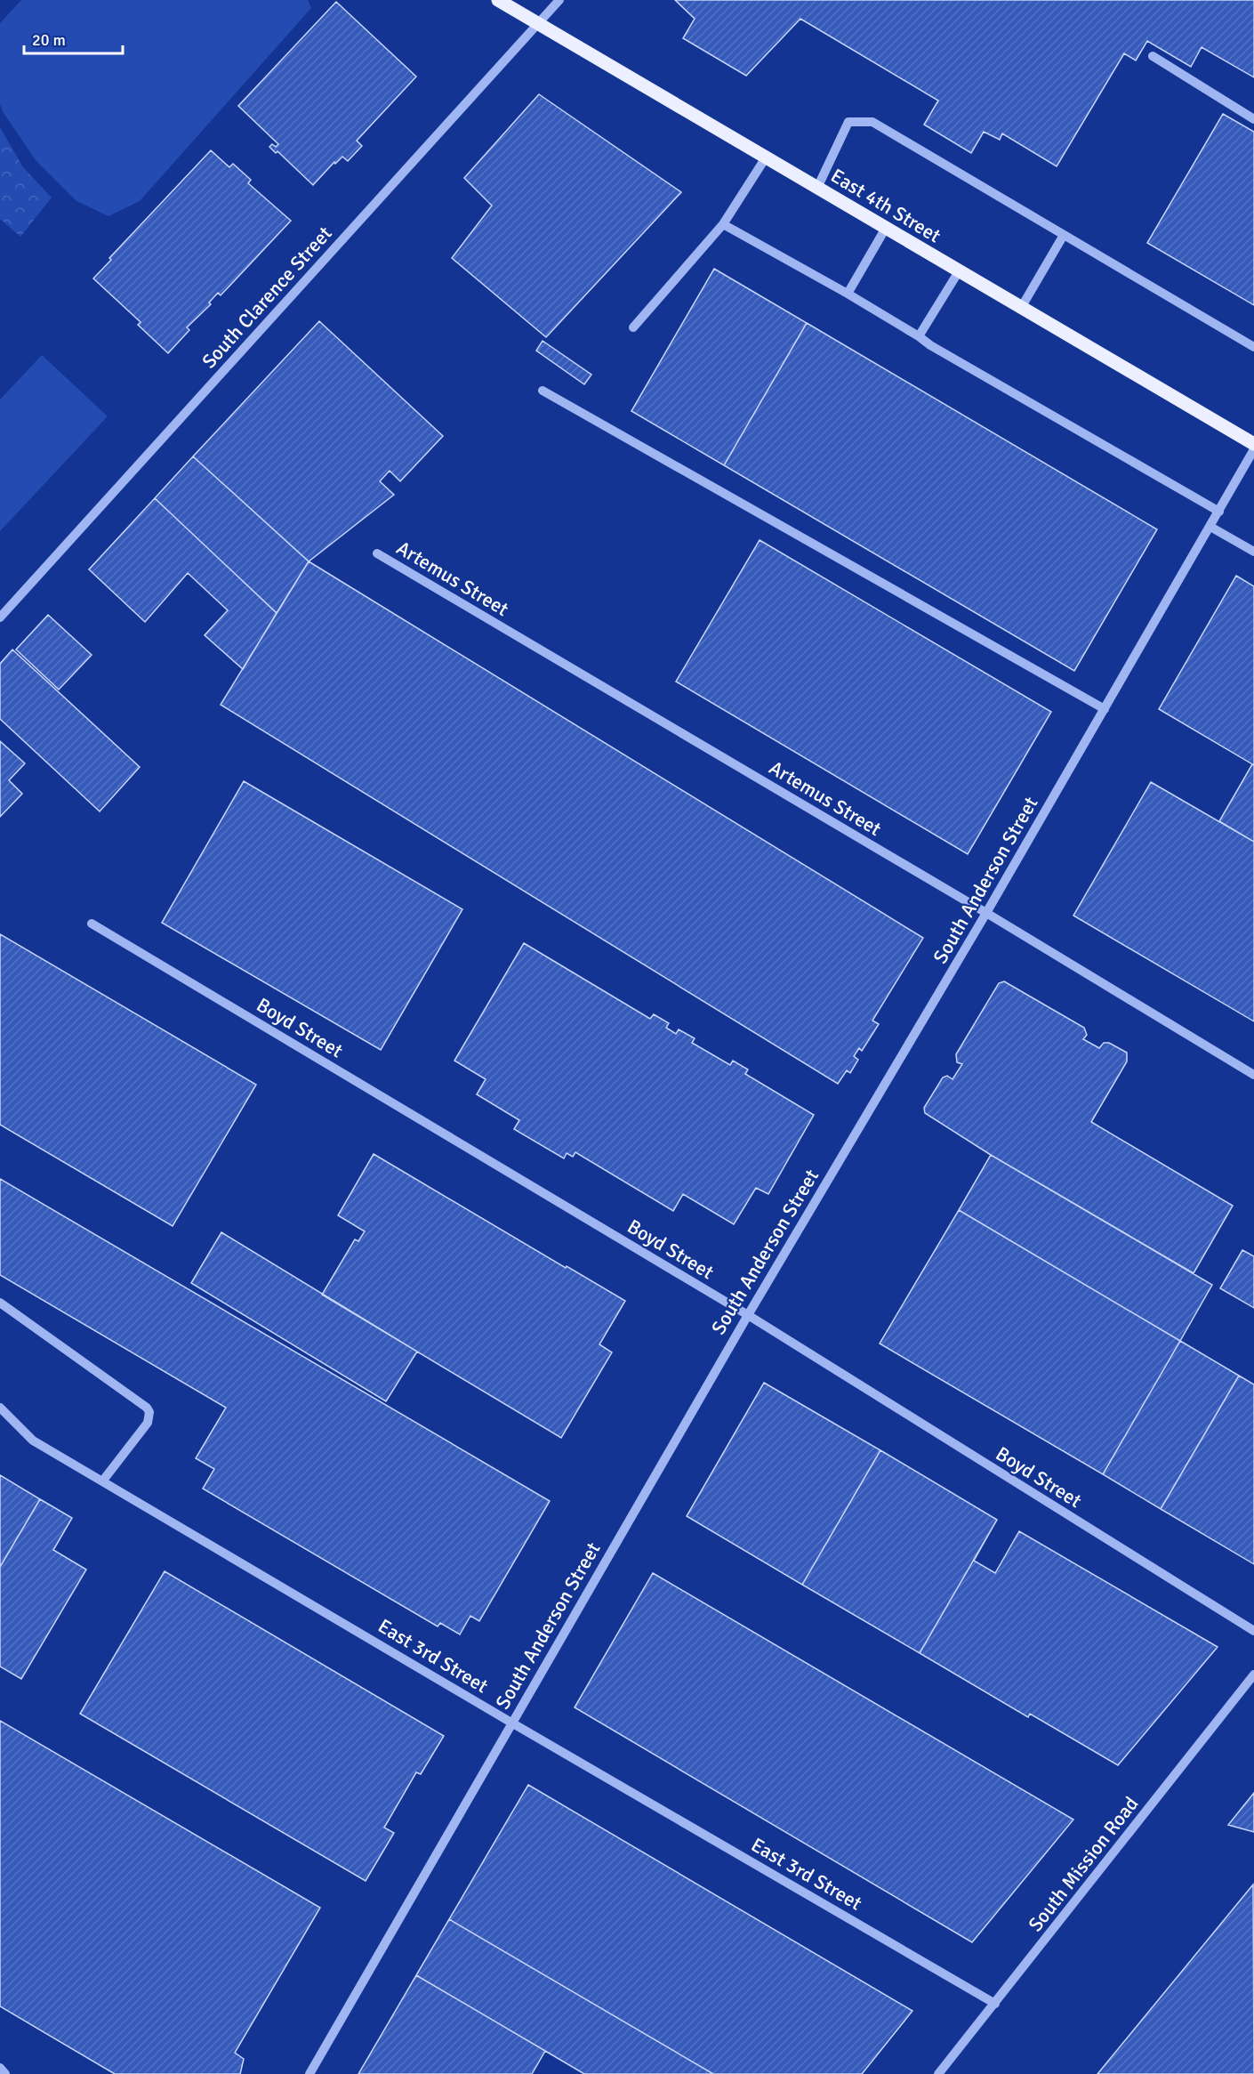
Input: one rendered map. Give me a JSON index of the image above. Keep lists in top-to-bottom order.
{
  "streets": {
    "main road": ["East 4th Street"],
    "street": [
      "South Clarence Street",
      "Artemus Street",
      "South Anderson Street",
      "Boyd Street",
      "East 3rd Street",
      "South Mission Road"
    ]
  },
  "crossings": [
    ["East 4th Street", "South Clarence Street"],
    ["Artemus Street", "South Anderson Street"],
    ["South Anderson Street", "Boyd Street"],
    ["South Anderson Street", "East 3rd Street"],
    ["East 3rd Street", "South Mission Road"]
  ],
  "scale_bar": "20 m"
}
